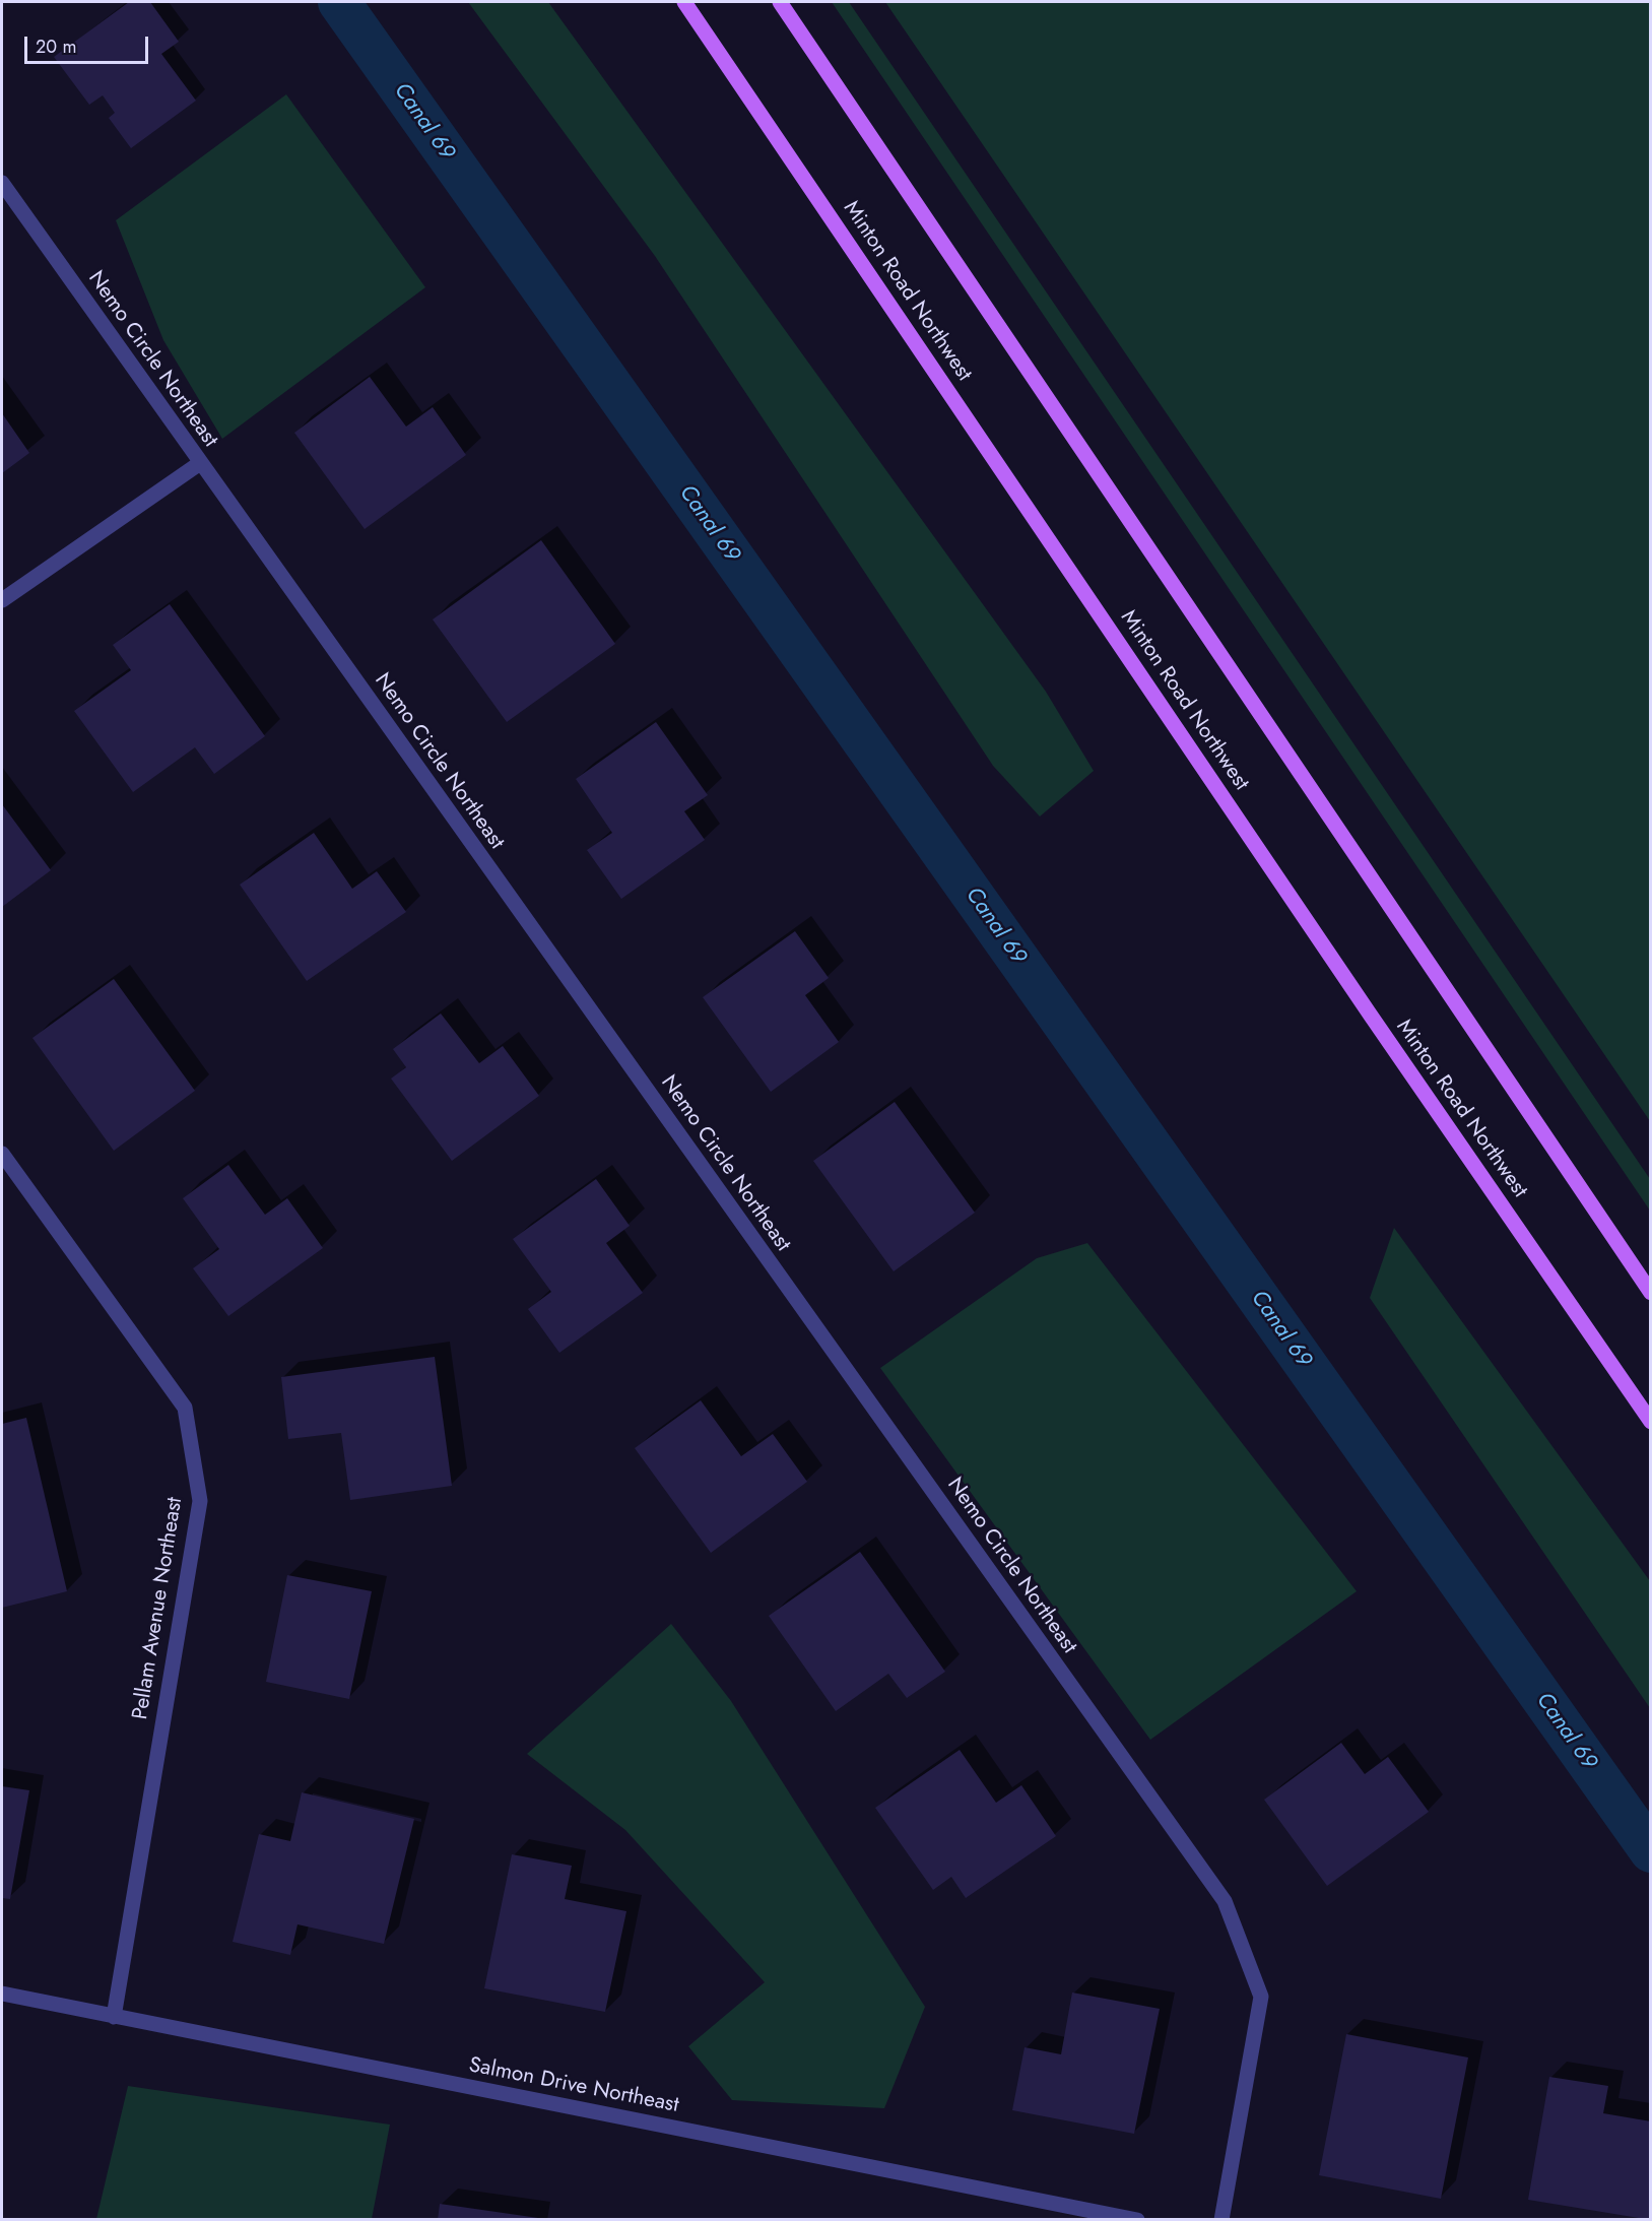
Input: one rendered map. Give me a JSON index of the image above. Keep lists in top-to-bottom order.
{
  "streets": {
    "main road": ["Minton Road Northwest"],
    "street": ["Nemo Circle Northeast", "Pellam Avenue Northeast", "Salmon Drive Northeast"]
  },
  "crossings": [
    ["Pellam Avenue Northeast", "Salmon Drive Northeast"]
  ],
  "water": ["Canal 69"],
  "scale_bar": "20 m"
}
